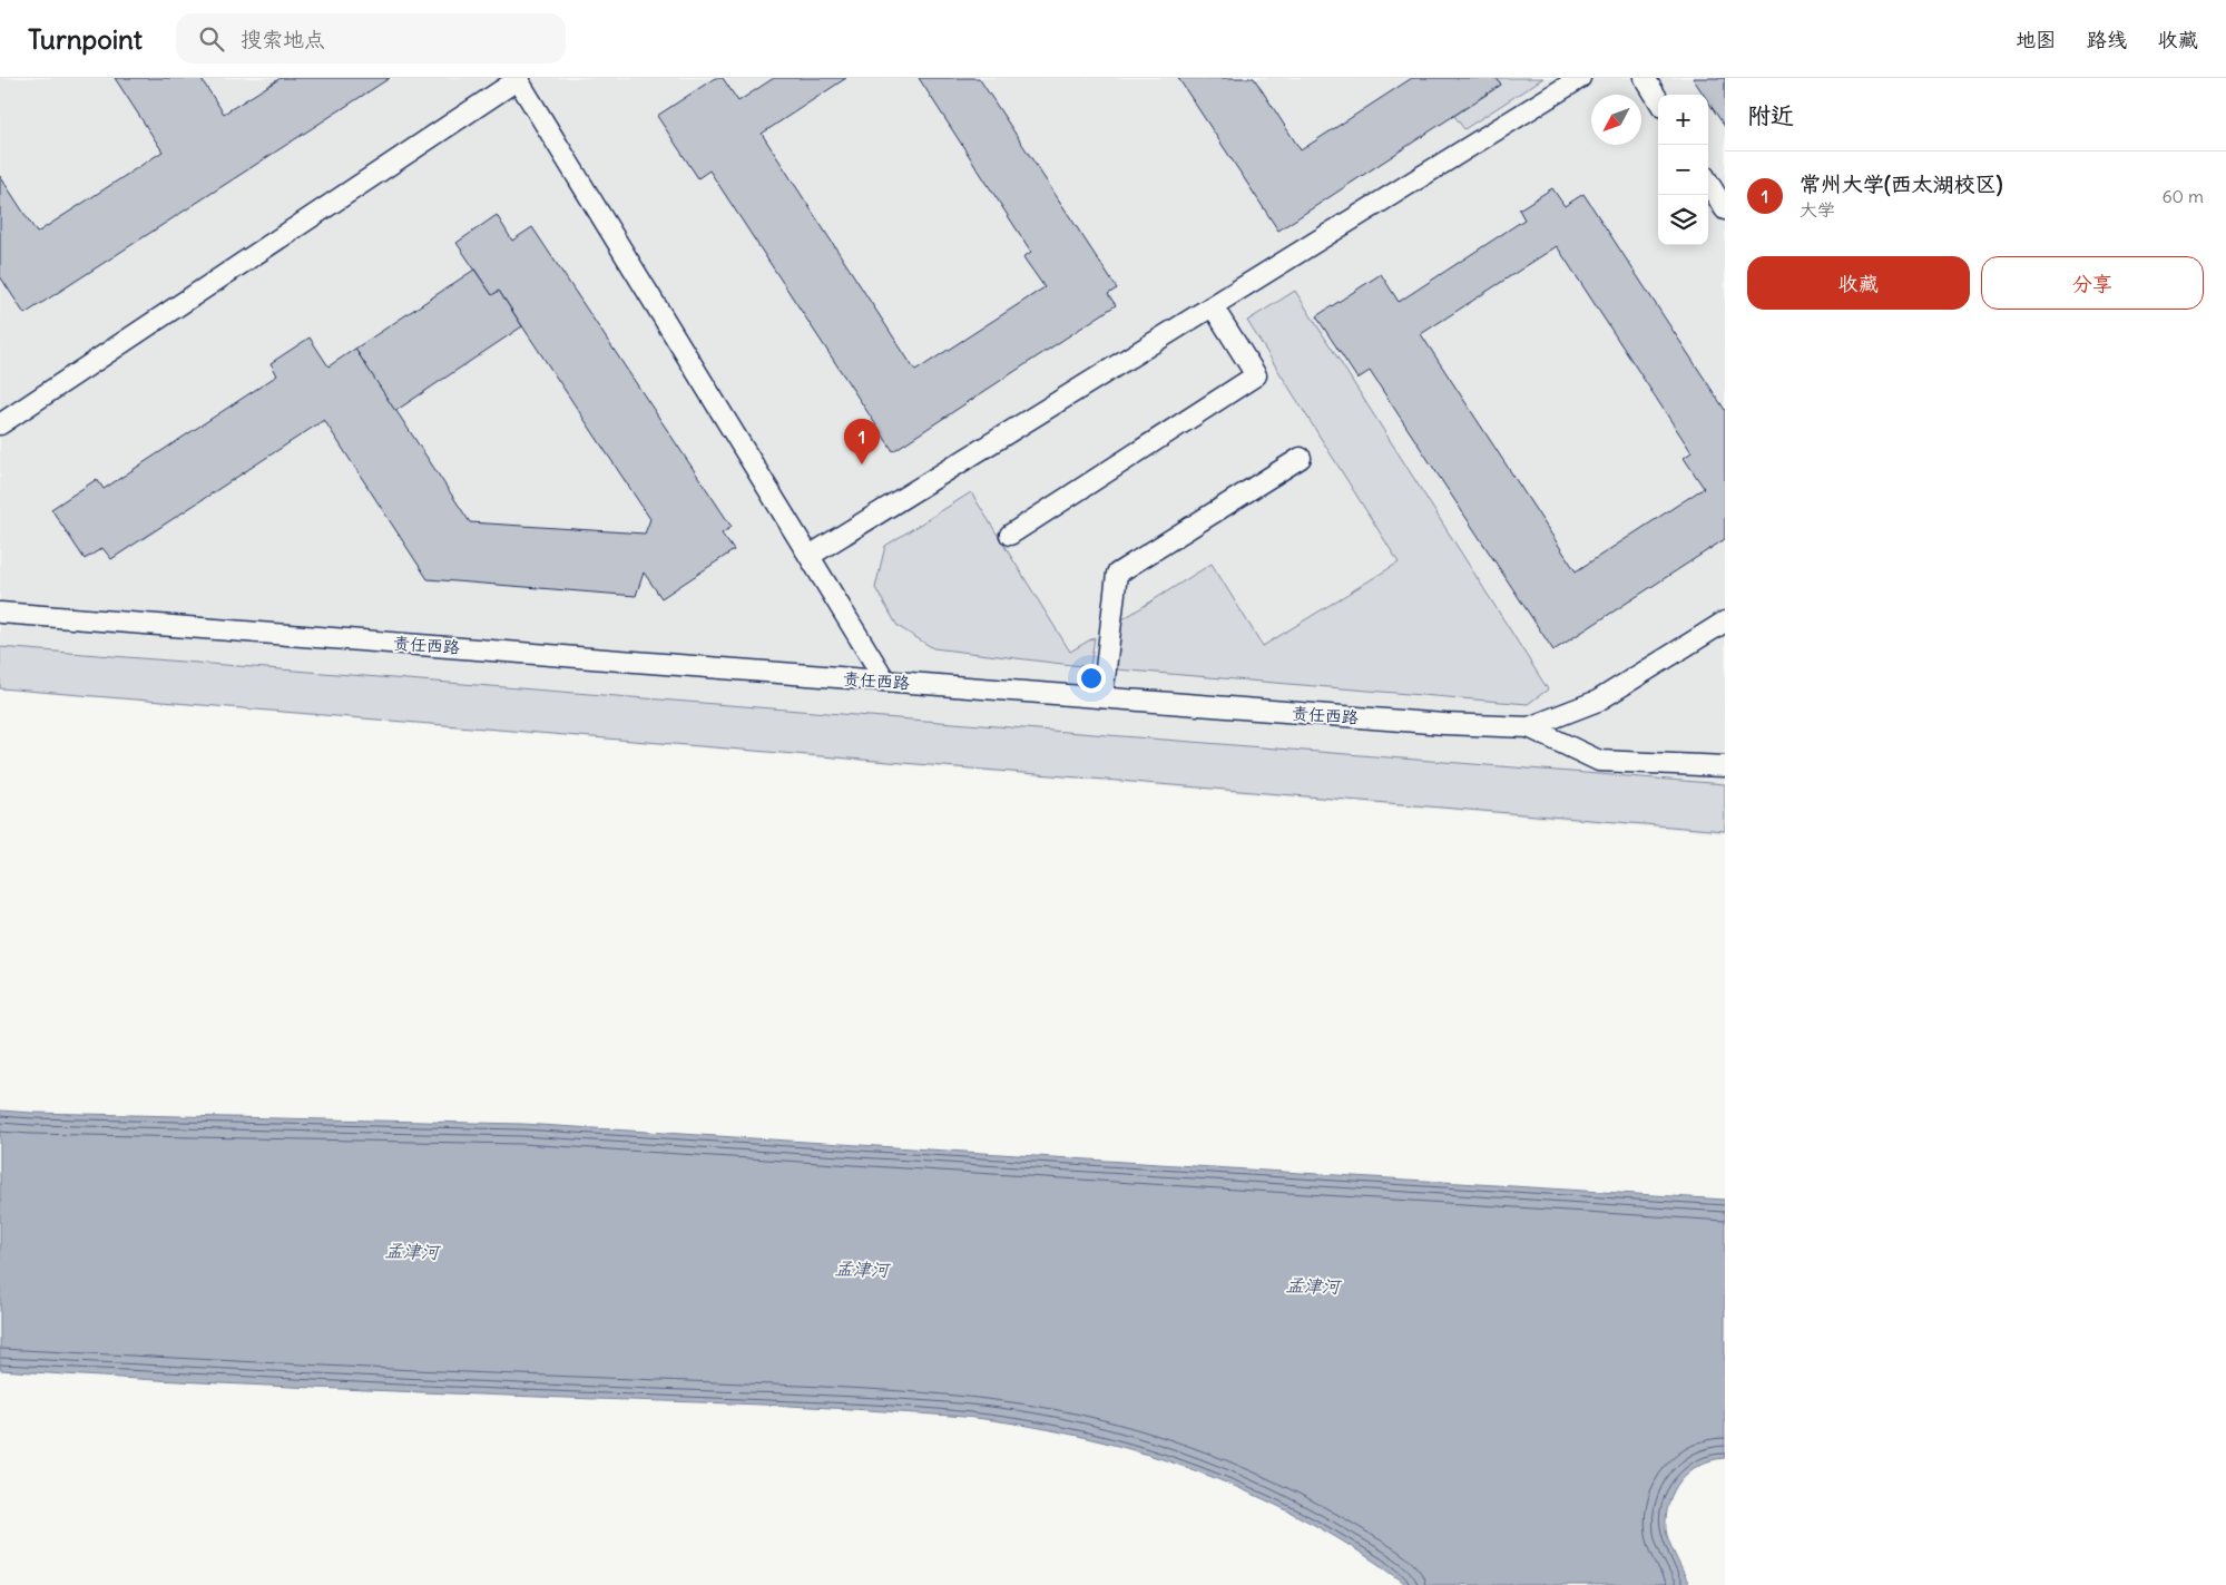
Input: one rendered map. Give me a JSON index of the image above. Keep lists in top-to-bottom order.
{
  "streets": {
    "lane": ["责任西路"]
  },
  "water": ["孟津河"],
  "north": "bottom left",
  "page": {
    "header": "Turnpoint",
    "search": "搜索地点",
    "nav": ["地图", "路线", "收藏"],
    "heading": "附近",
    "map_buttons": ["+", "−"],
    "list": [
      {
        "mark": "1",
        "name": "常州大学(西太湖校区)",
        "note": "大学",
        "value": "60 m"
      }
    ],
    "buttons": ["收藏", "分享"],
    "pins": "1"
  }
}
